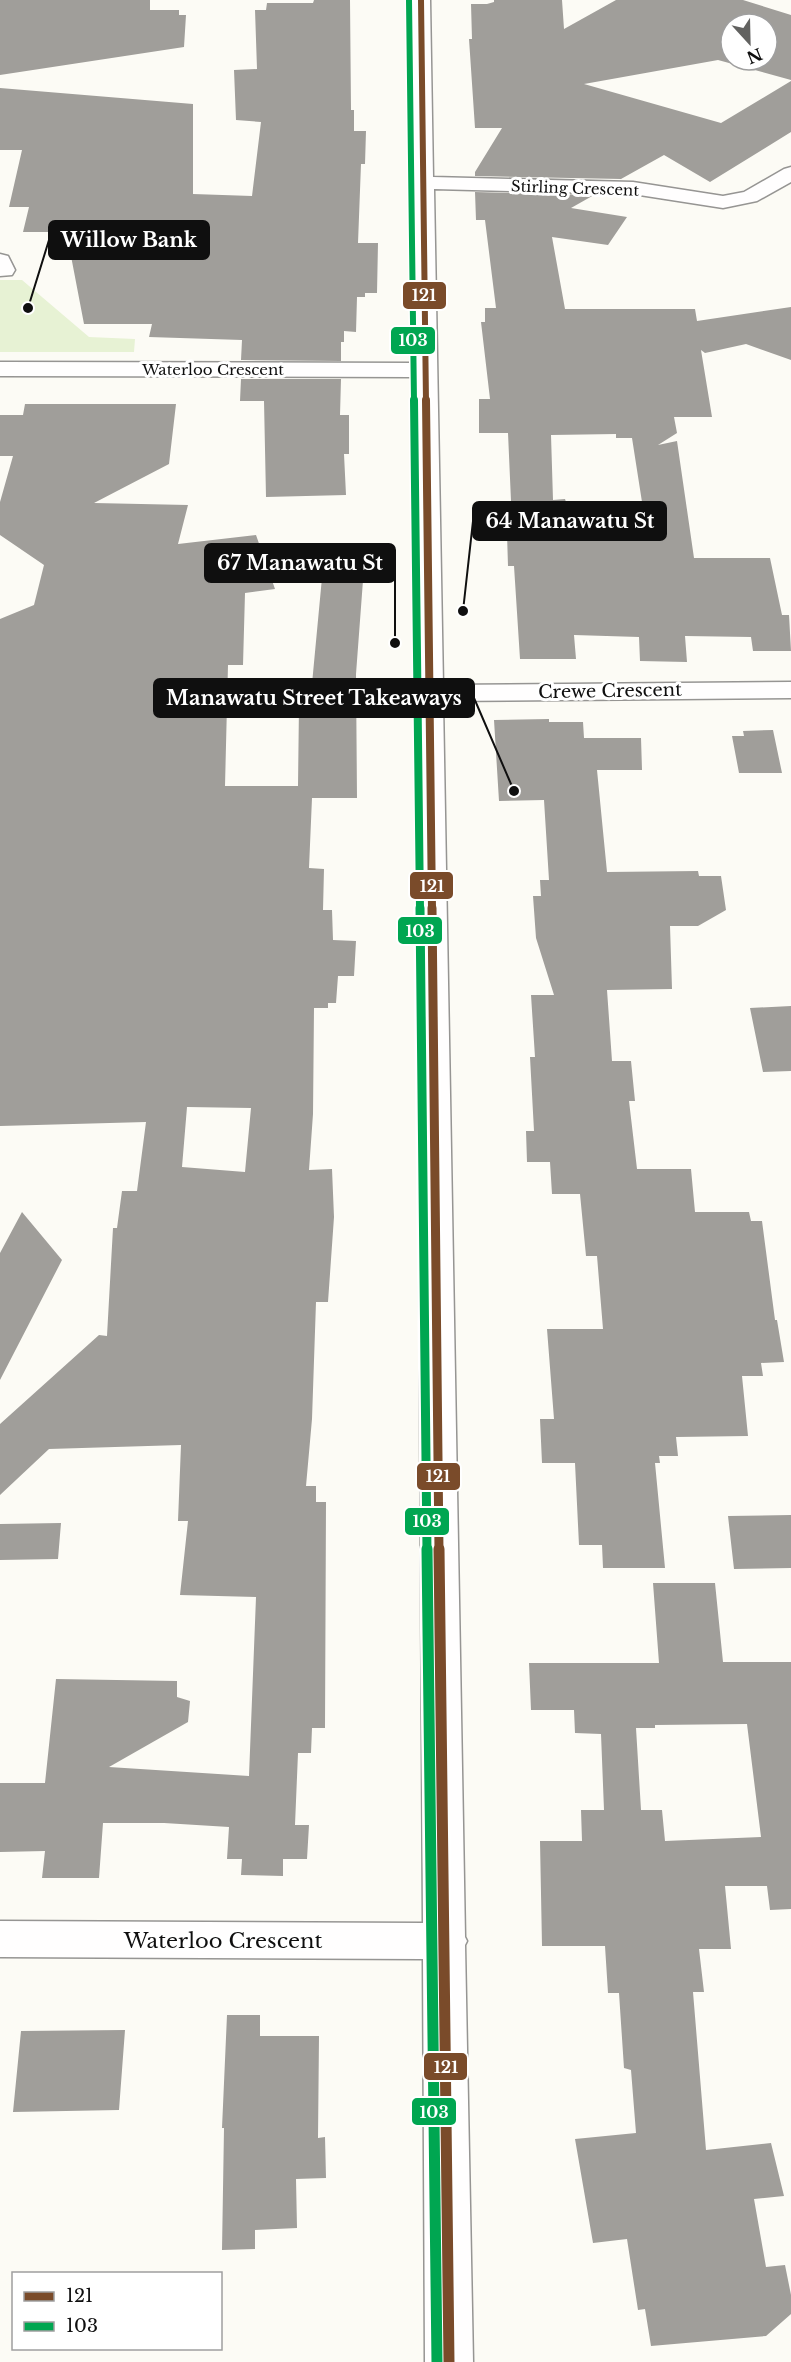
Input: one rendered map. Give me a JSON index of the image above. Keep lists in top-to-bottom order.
{
  "streets": {
    "street": ["Stirling Crescent", "Waterloo Crescent", "Crewe Crescent"]
  },
  "places": [
    "Willow Bank",
    "64 Manawatu St",
    "67 Manawatu St",
    "Manawatu Street Takeaways"
  ],
  "lines": ["transit line 121", "transit line 103"],
  "legend": ["121", "103"],
  "north": "bottom"
}
